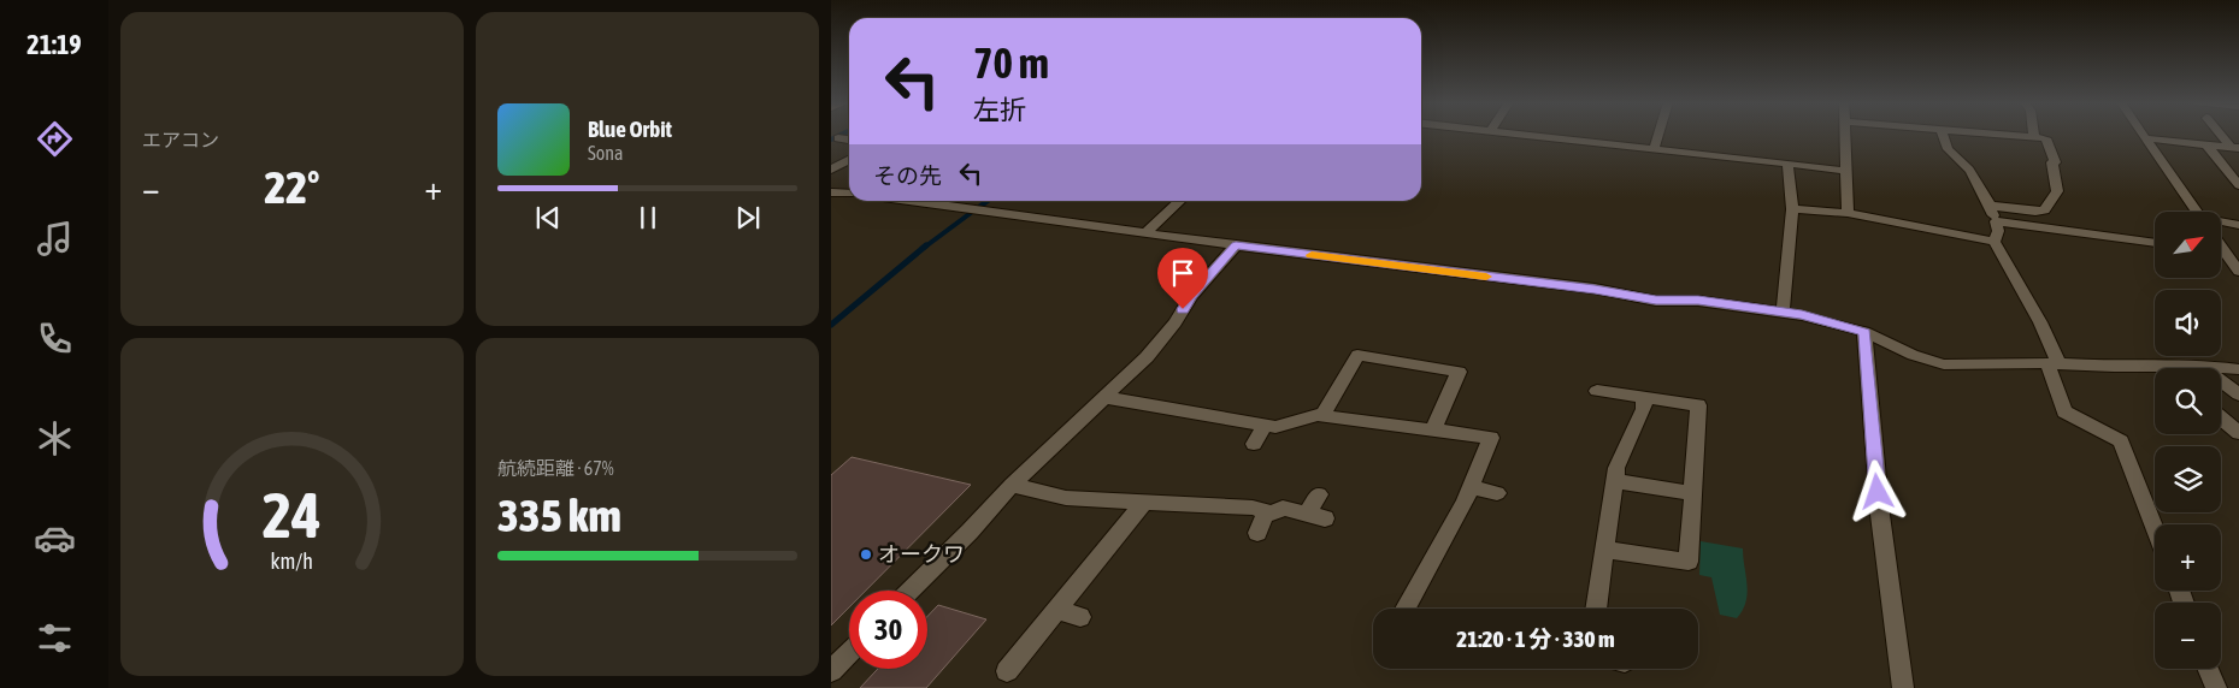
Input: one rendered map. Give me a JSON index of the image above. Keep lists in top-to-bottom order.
{
  "places": ["オークワ"],
  "north": "top right",
  "page": {
    "tabs": "21:19",
    "tile": [
      "エアコン",
      ["航続距離 · 67%", "335 km"]
    ],
    "turn": ["70 m", "左折"],
    "song": ["Blue Orbit", "Sona"],
    "then": "その先",
    "heat": ["−", "22°", "+"],
    "map_buttons": ["+", "−"],
    "limit": "30",
    "trip": "21:20 · 1 分 · 330 m",
    "gauge": ["24", "km/h"]
  }
}
